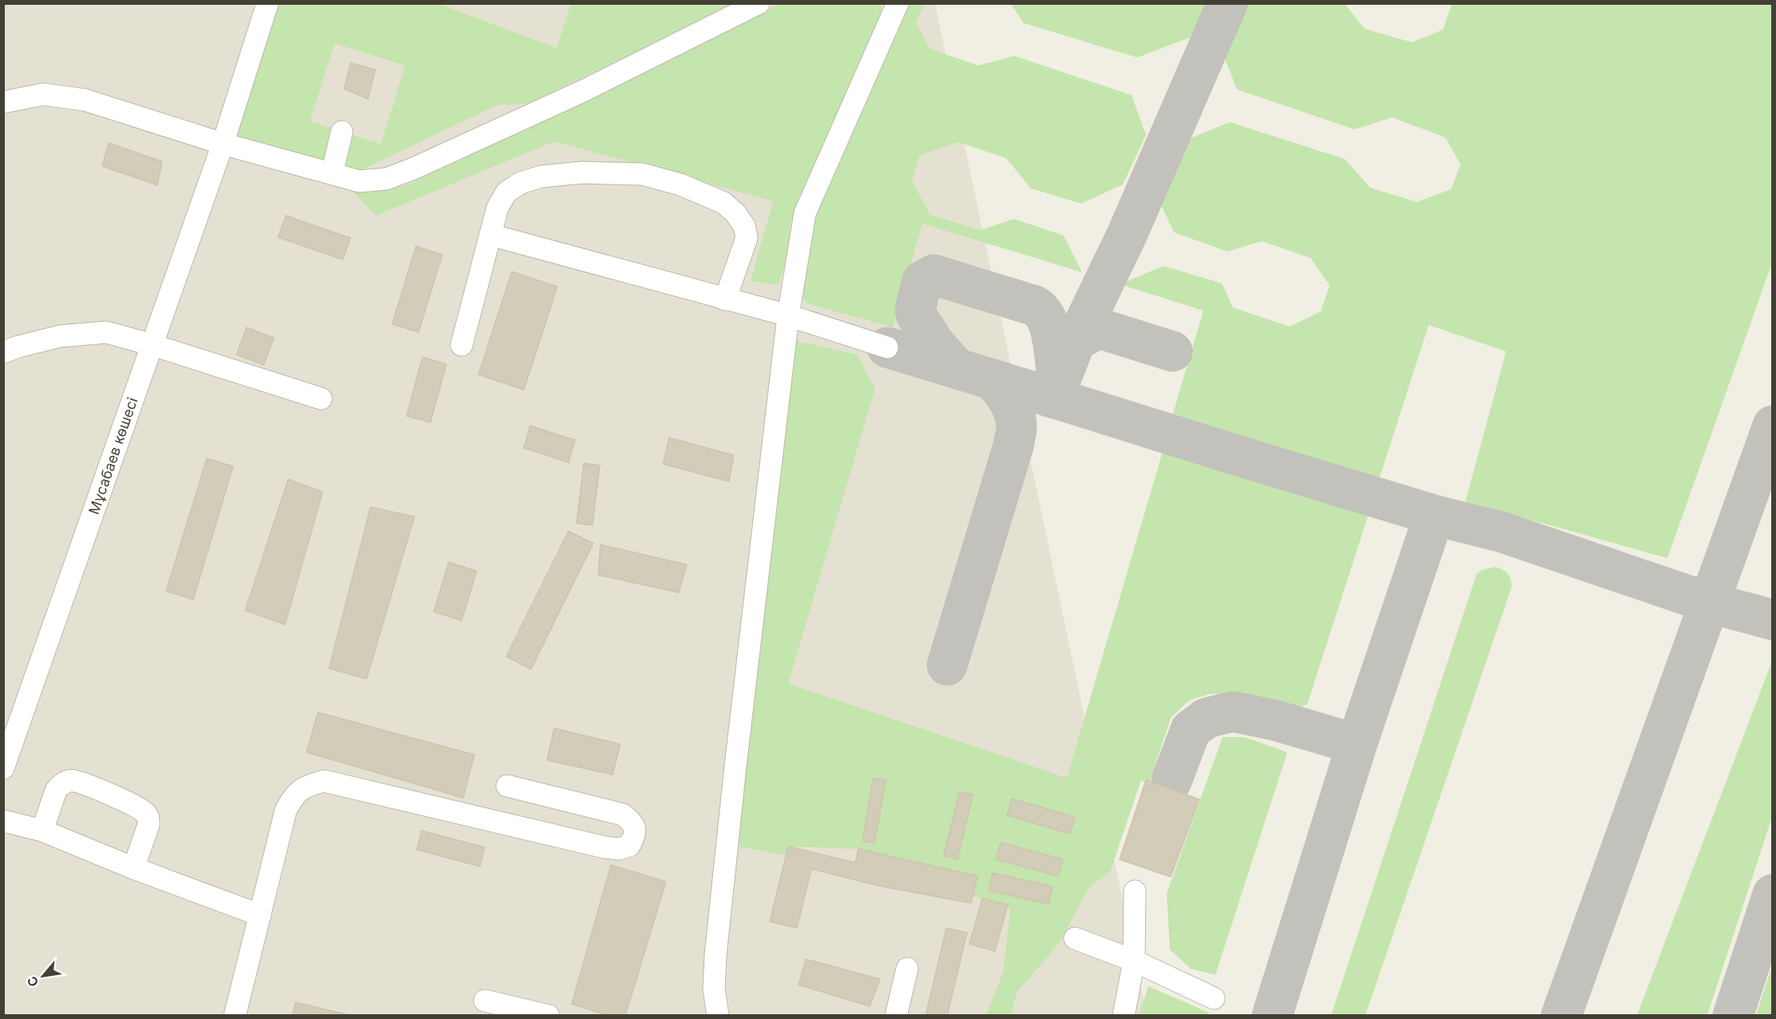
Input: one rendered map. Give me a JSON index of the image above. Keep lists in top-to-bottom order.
{
  "streets": {
    "lane": ["Мұсабаев көшесі"]
  },
  "north": "bottom left"
}
